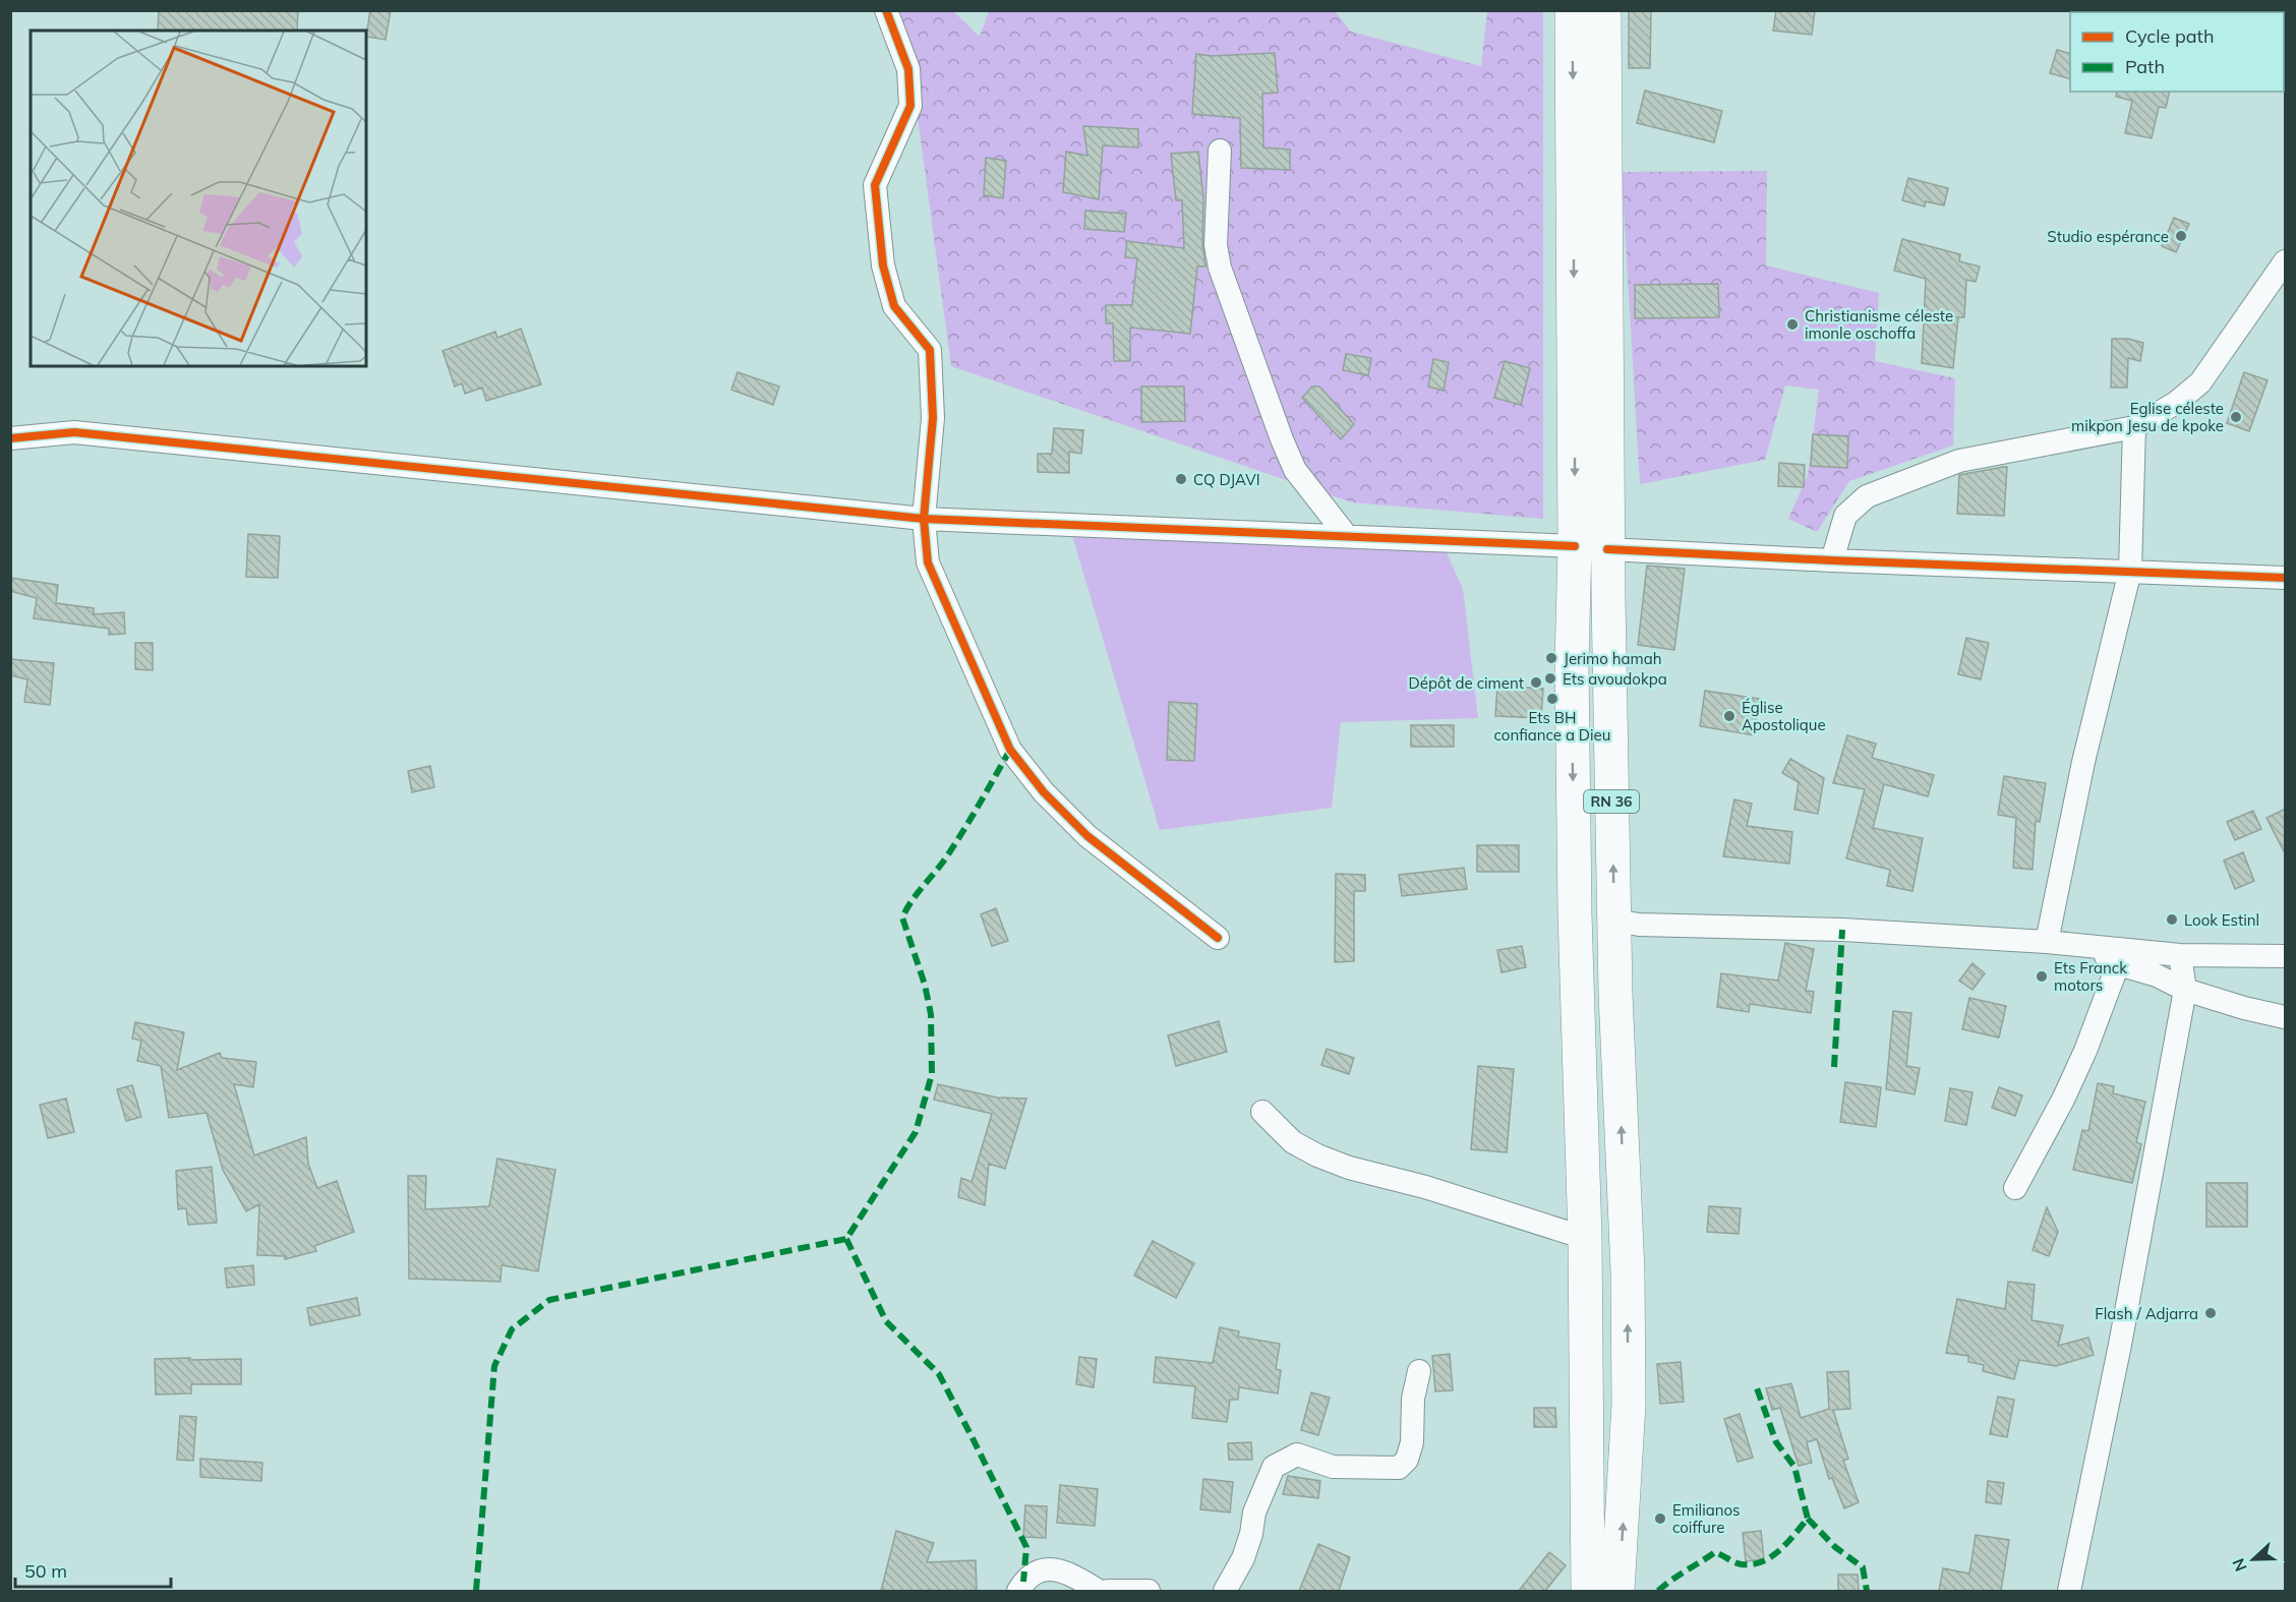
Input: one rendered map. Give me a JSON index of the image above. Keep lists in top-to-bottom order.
{
  "streets": {
    "main road": ["RN 36"]
  },
  "places": [
    "Studio espérance",
    "Christianisme céleste imonle oschoffa",
    "Eglise céleste mikpon Jesu de kpoke",
    "CQ DJAVI",
    "Jerimo hamah",
    "Ets avoudokpa",
    "Dépôt de ciment",
    "Ets BH confiance a Dieu",
    "Église Apostolique",
    "Look Estinl",
    "Ets Franck motors",
    "Flash / Adjarra",
    "Emilianos coiffure"
  ],
  "legend": ["Cycle path", "Path"],
  "scale_bar": "50 m",
  "north": "left"
}
